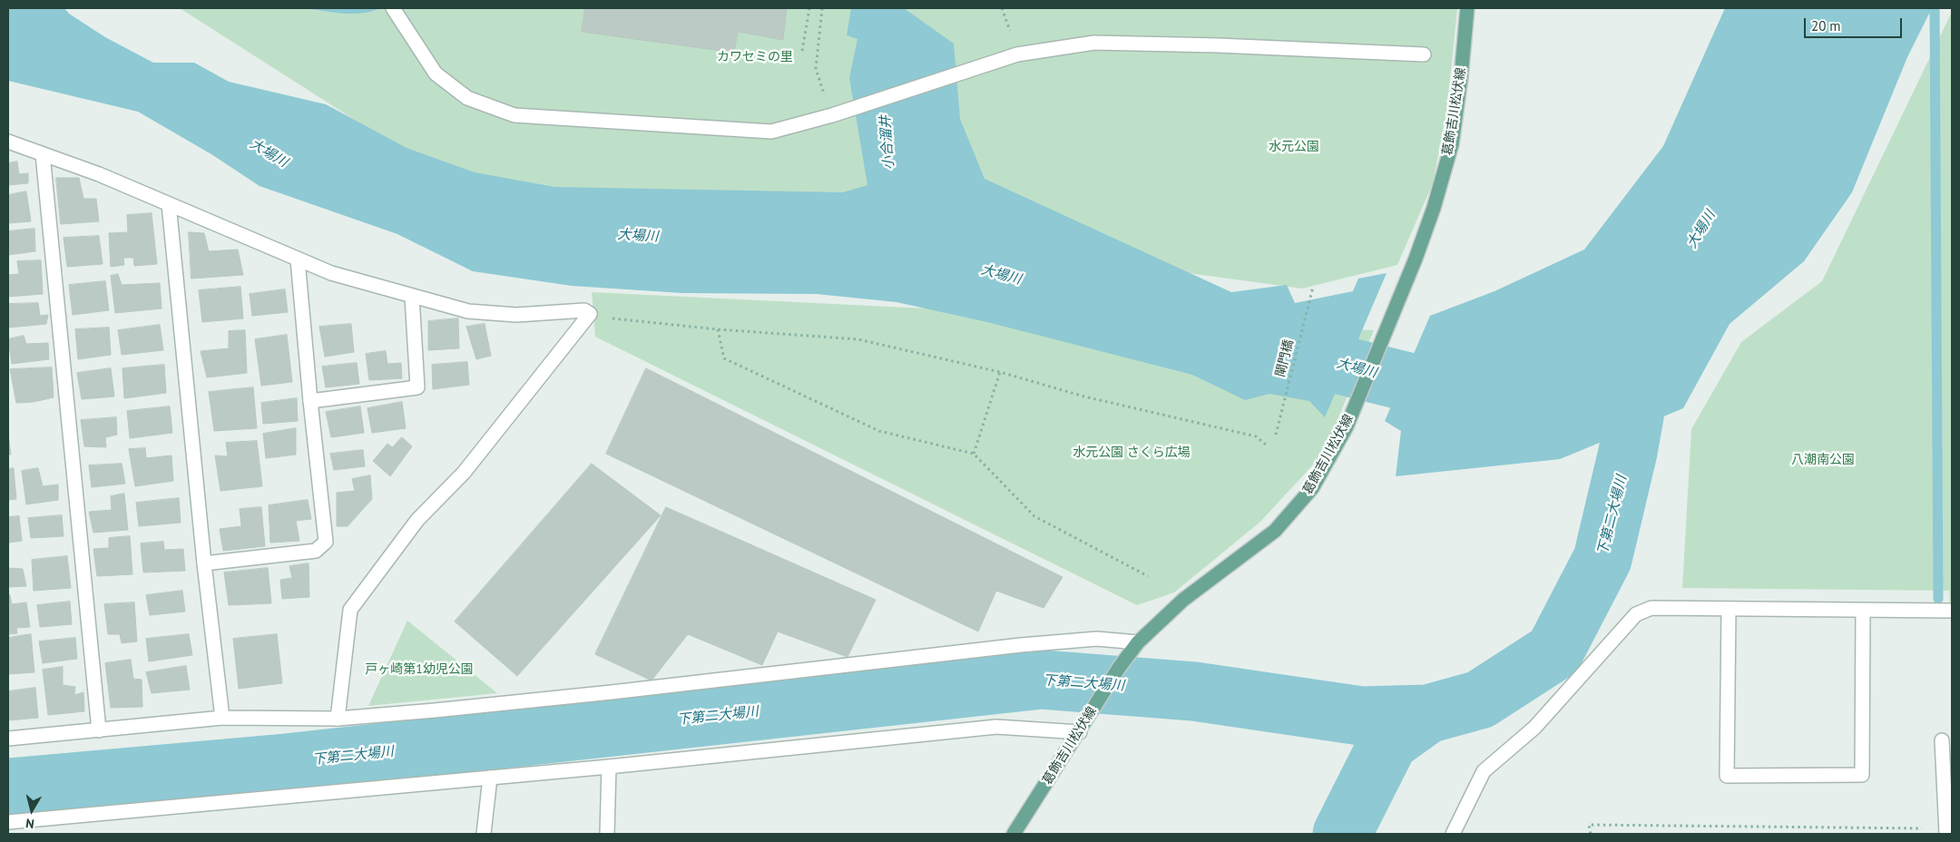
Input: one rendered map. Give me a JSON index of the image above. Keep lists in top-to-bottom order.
{
  "streets": {
    "main road": ["葛飾吉川松伏線"],
    "path": ["閘門橋"]
  },
  "water": ["小合溜井", "大場川", "下第二大場川"],
  "parks": [
    "カワセミの里",
    "水元公園",
    "水元公園 さくら広場",
    "八潮南公園",
    "戸ヶ崎第1幼児公園"
  ],
  "scale_bar": "20 m",
  "north": "bottom"
}
